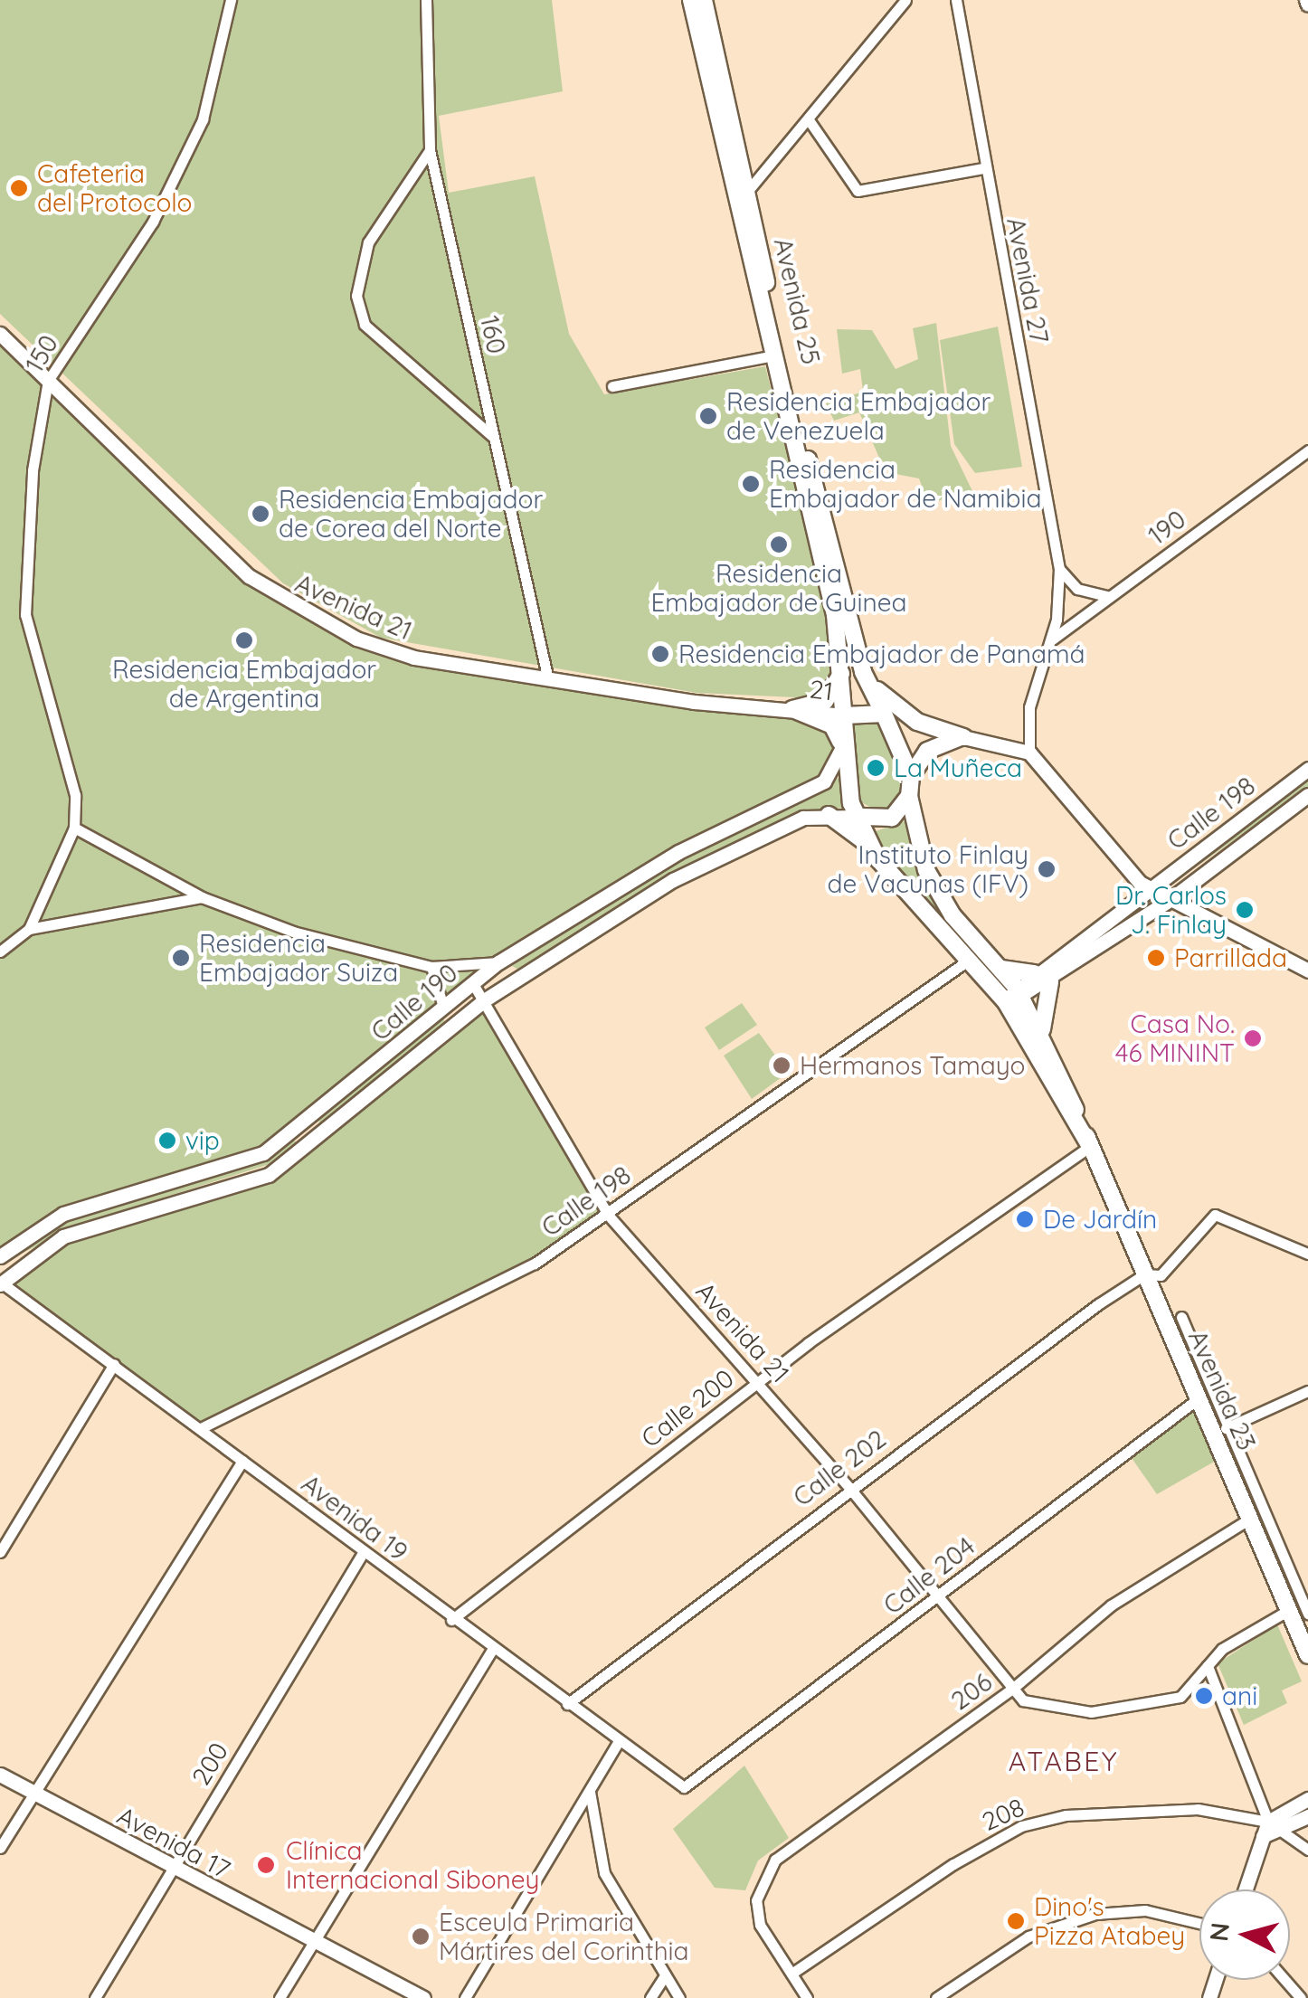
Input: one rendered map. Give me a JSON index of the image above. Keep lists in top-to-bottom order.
{
  "streets": {
    "main road": [
      "Avenida 25",
      "Avenida 21",
      "21",
      "Calle 198",
      "Calle 190",
      "Avenida 23",
      "Avenida 17"
    ],
    "street": [
      "Avenida 27",
      "160",
      "150",
      "190",
      "Calle 200",
      "Calle 202",
      "Avenida 19",
      "Calle 204",
      "206",
      "200",
      "208"
    ]
  },
  "crossings": [
    ["Avenida 27", "190"],
    ["Avenida 25", "21"],
    ["Avenida 25", "Calle 190"],
    ["Avenida 25", "Avenida 23"],
    ["160", "Avenida 21"],
    ["150", "Avenida 21"],
    ["Avenida 21", "21"],
    ["Avenida 21", "Calle 198"],
    ["Avenida 21", "Calle 190"],
    ["Avenida 21", "Calle 200"],
    ["Avenida 21", "Calle 202"],
    ["Avenida 21", "Calle 204"],
    ["Avenida 21", "206"],
    ["Calle 198", "Avenida 23"],
    ["Calle 198", "Avenida 19"],
    ["Calle 190", "Avenida 23"],
    ["Calle 190", "Avenida 19"],
    ["Avenida 23", "Calle 200"],
    ["Avenida 23", "Calle 202"],
    ["Avenida 23", "Calle 204"],
    ["Avenida 23", "206"],
    ["Calle 200", "Avenida 19"],
    ["Calle 202", "Avenida 19"],
    ["Avenida 19", "Calle 204"],
    ["Avenida 19", "200"],
    ["206", "208"],
    ["200", "Avenida 17"]
  ],
  "districts": ["ATABEY"],
  "places": [
    "Cafeteria del Protocolo",
    "Residencia Embajador de Venezuela",
    "Residencia Embajador de Namibia",
    "Residencia Embajador de Corea del Norte",
    "Residencia Embajador de Guinea",
    "Residencia Embajador de Argentina",
    "Residencia Embajador de Panamá",
    "La Muñeca",
    "Instituto Finlay de Vacunas (IFV)",
    "Dr. Carlos J. Finlay",
    "Residencia Embajador Suiza",
    "Parrillada",
    "Casa No. 46 MININT",
    "Hermanos Tamayo",
    "vip",
    "De Jardín",
    "ani",
    "Clínica Internacional Siboney",
    "Dino's Pizza Atabey",
    "Esceula Primaria Mártires del Corinthia"
  ],
  "north": "left"
}
